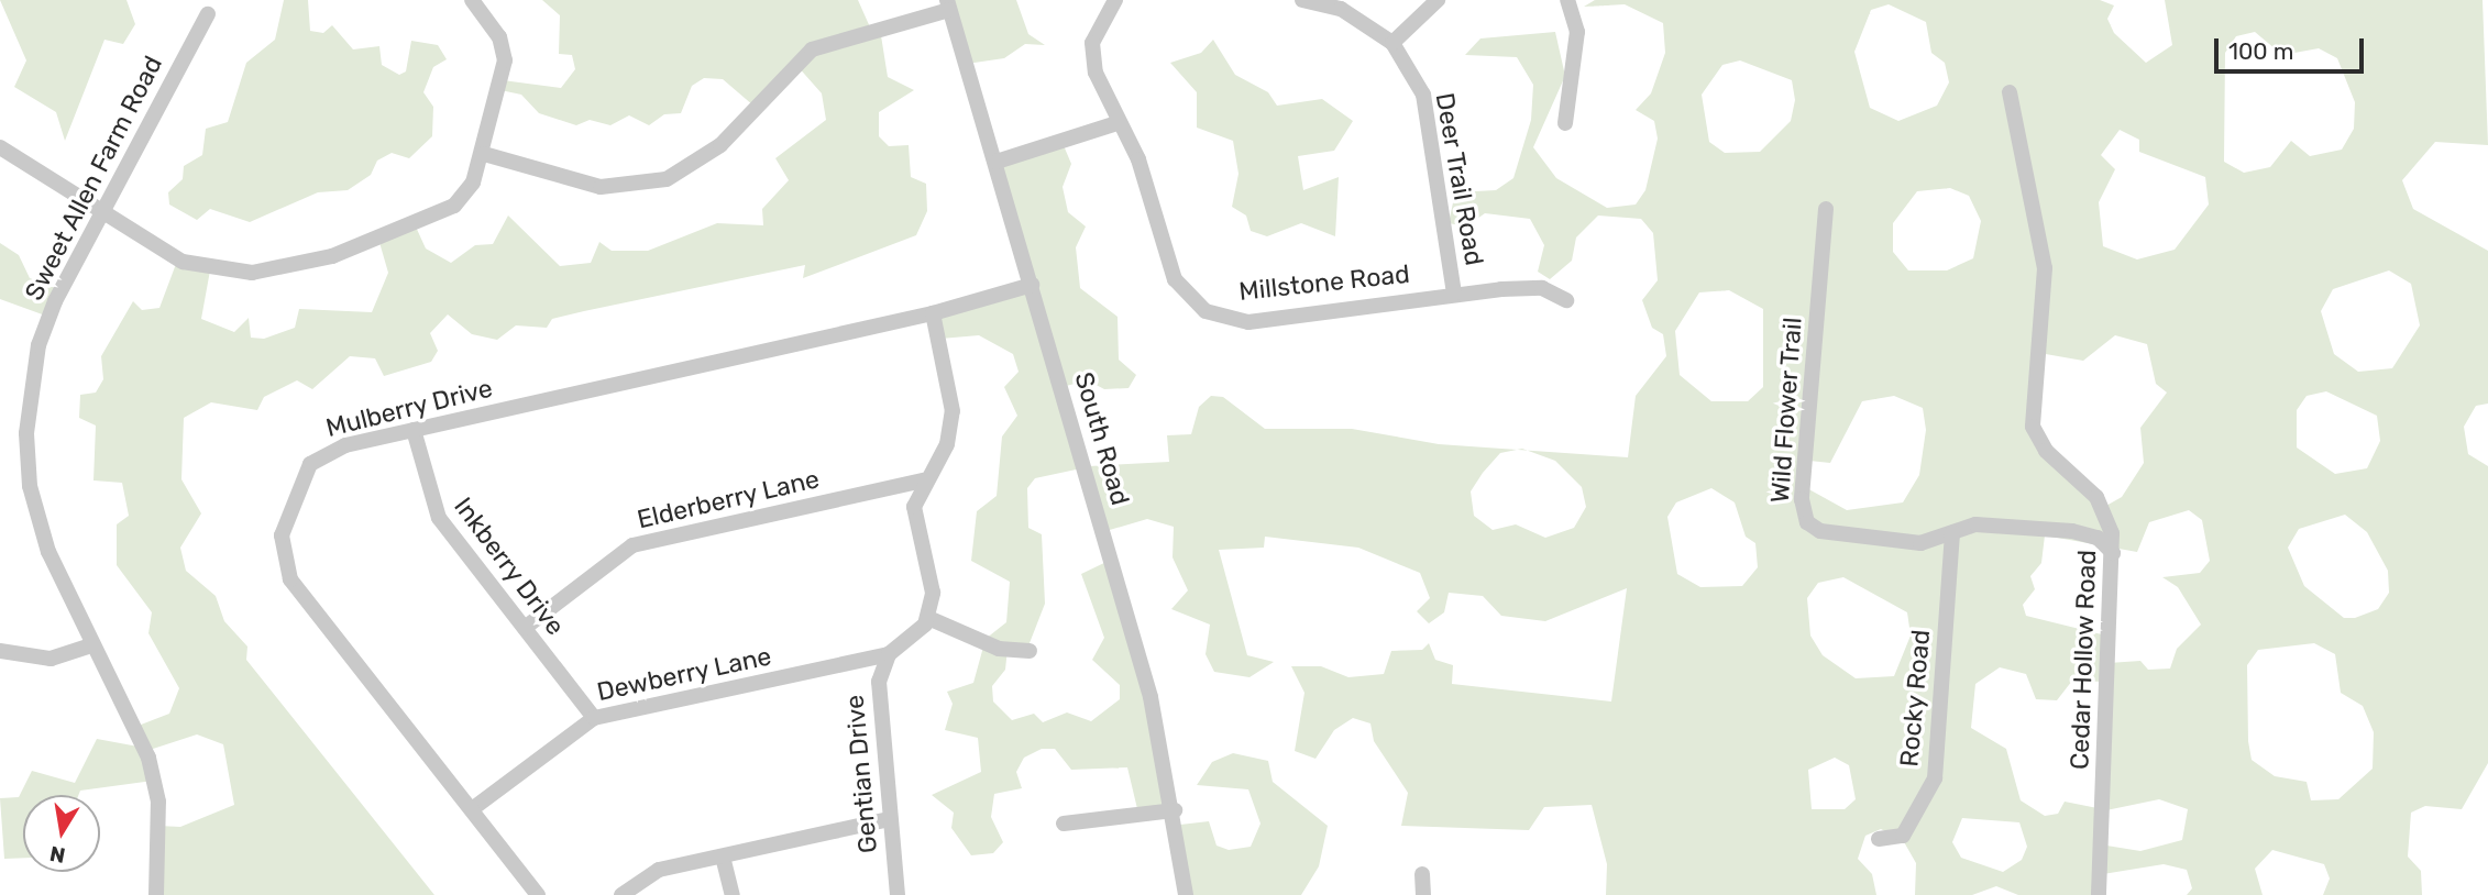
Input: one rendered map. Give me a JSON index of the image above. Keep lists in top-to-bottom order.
{
  "streets": {
    "street": [
      "Sweet Allen Farm Road",
      "Deer Trail Road",
      "Millstone Road",
      "Mulberry Drive",
      "Wild Flower Trail",
      "South Road",
      "Elderberry Lane",
      "Inkberry Drive",
      "Cedar Hollow Road",
      "Dewberry Lane",
      "Rocky Road",
      "Gentian Drive"
    ]
  },
  "crossings": [
    ["Deer Trail Road", "Millstone Road"],
    ["Mulberry Drive", "South Road"],
    ["Mulberry Drive", "Inkberry Drive"],
    ["Mulberry Drive", "Dewberry Lane"],
    ["Wild Flower Trail", "Cedar Hollow Road"],
    ["Wild Flower Trail", "Rocky Road"],
    ["Elderberry Lane", "Inkberry Drive"],
    ["Inkberry Drive", "Dewberry Lane"],
    ["Dewberry Lane", "Gentian Drive"]
  ],
  "scale_bar": "100 m",
  "north": "bottom"
}
